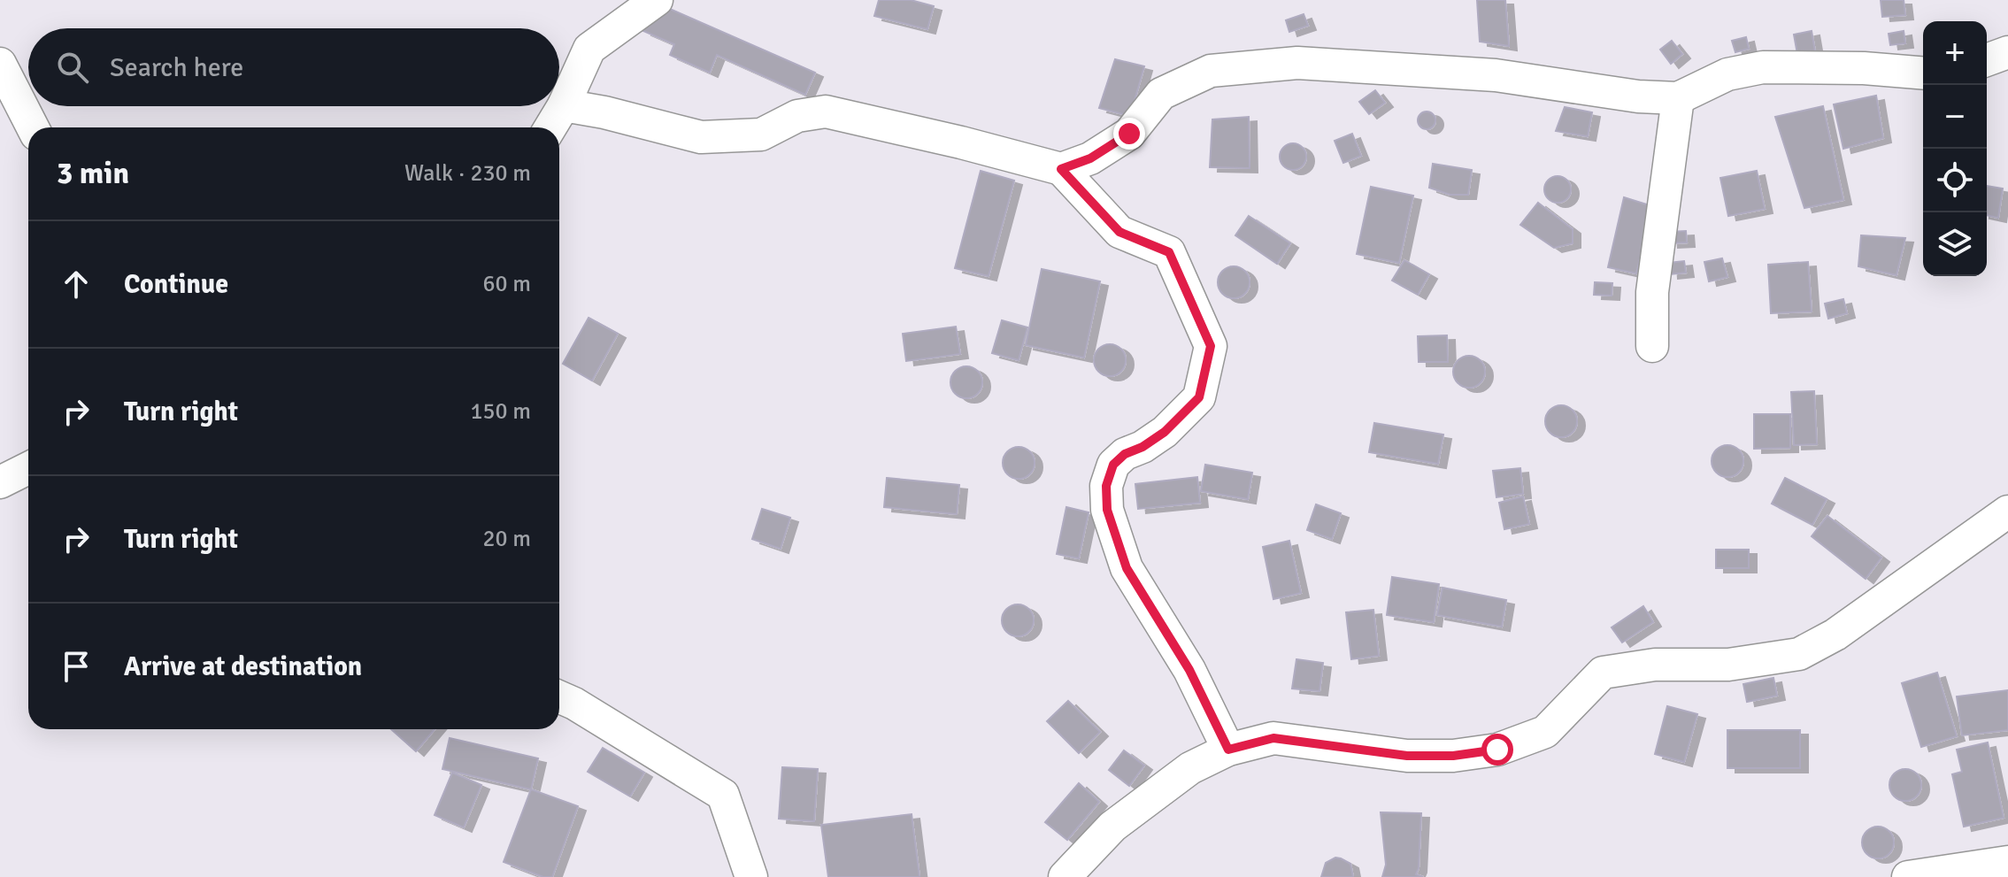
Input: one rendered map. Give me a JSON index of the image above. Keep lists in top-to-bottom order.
{
  "page": {
    "map_buttons": ["+", "−"],
    "search": "Search here",
    "heading": ["3 min", "Walk · 230 m"],
    "list": [
      ["Continue", "60 m"],
      ["Turn right", "150 m"],
      ["Turn right", "20 m"],
      "Arrive at destination"
    ]
  }
}
